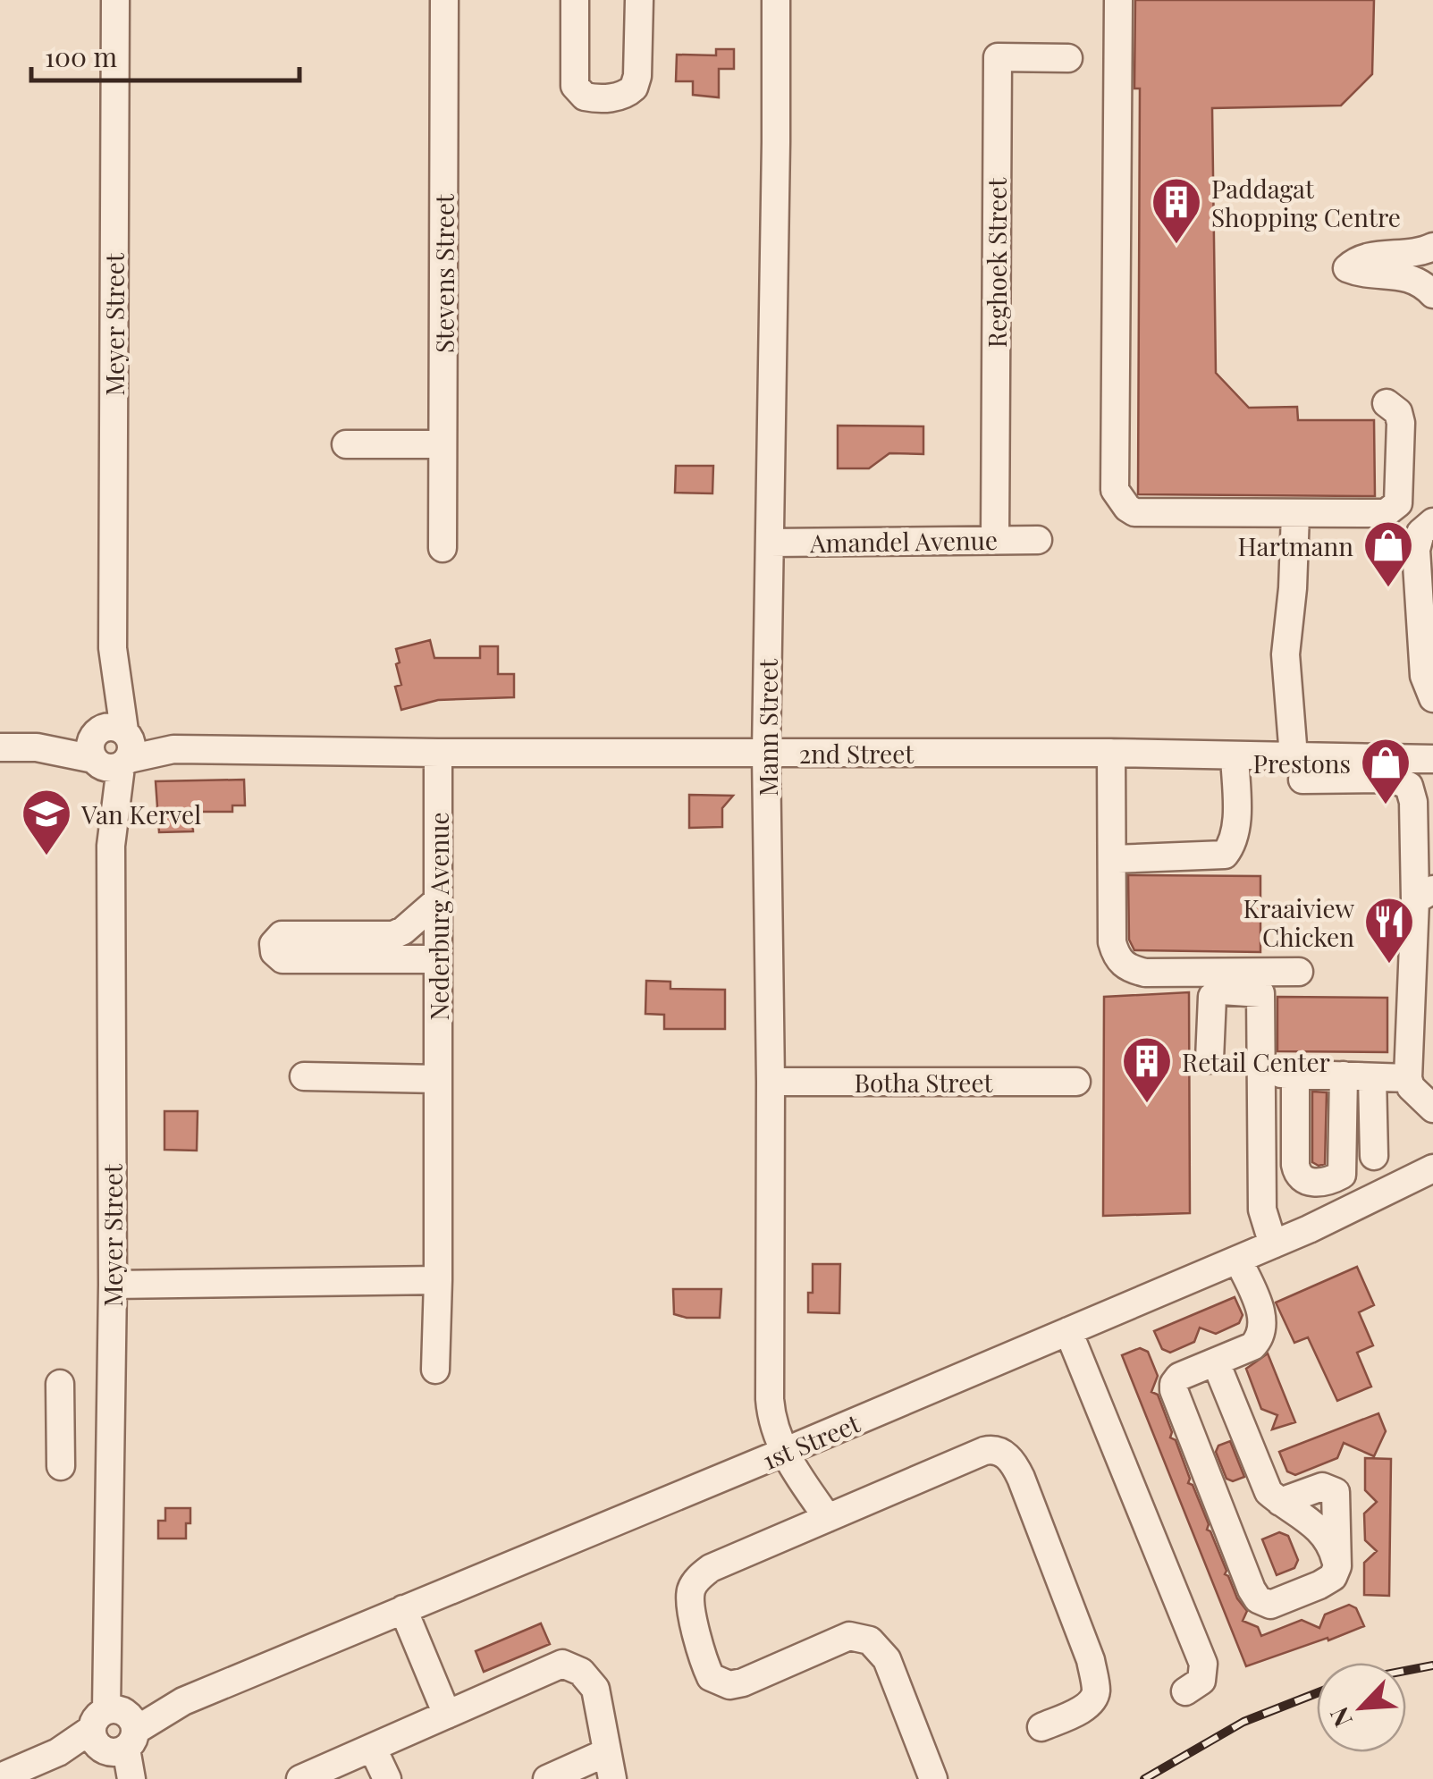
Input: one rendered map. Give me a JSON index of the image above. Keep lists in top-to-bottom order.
{
  "streets": {
    "street": [
      "Reghoek Street",
      "Stevens Street",
      "Meyer Street",
      "Amandel Avenue",
      "Mann Street",
      "2nd Street",
      "Nederburg Avenue",
      "Botha Street",
      "1st Street"
    ]
  },
  "crossings": [
    ["Reghoek Street", "Amandel Avenue"],
    ["Meyer Street", "2nd Street"],
    ["Meyer Street", "1st Street"],
    ["Amandel Avenue", "Mann Street"],
    ["Mann Street", "2nd Street"],
    ["Mann Street", "Botha Street"],
    ["Mann Street", "1st Street"],
    ["2nd Street", "Nederburg Avenue"]
  ],
  "places": {
    "building": ["Paddagat Shopping Centre", "Retail Center"],
    "shop": ["Hartmann", "Prestons"],
    "school or university": ["Van Kervel"],
    "restaurant": ["Kraaiview Chicken"]
  },
  "scale_bar": "100 m",
  "north": "bottom left"
}
